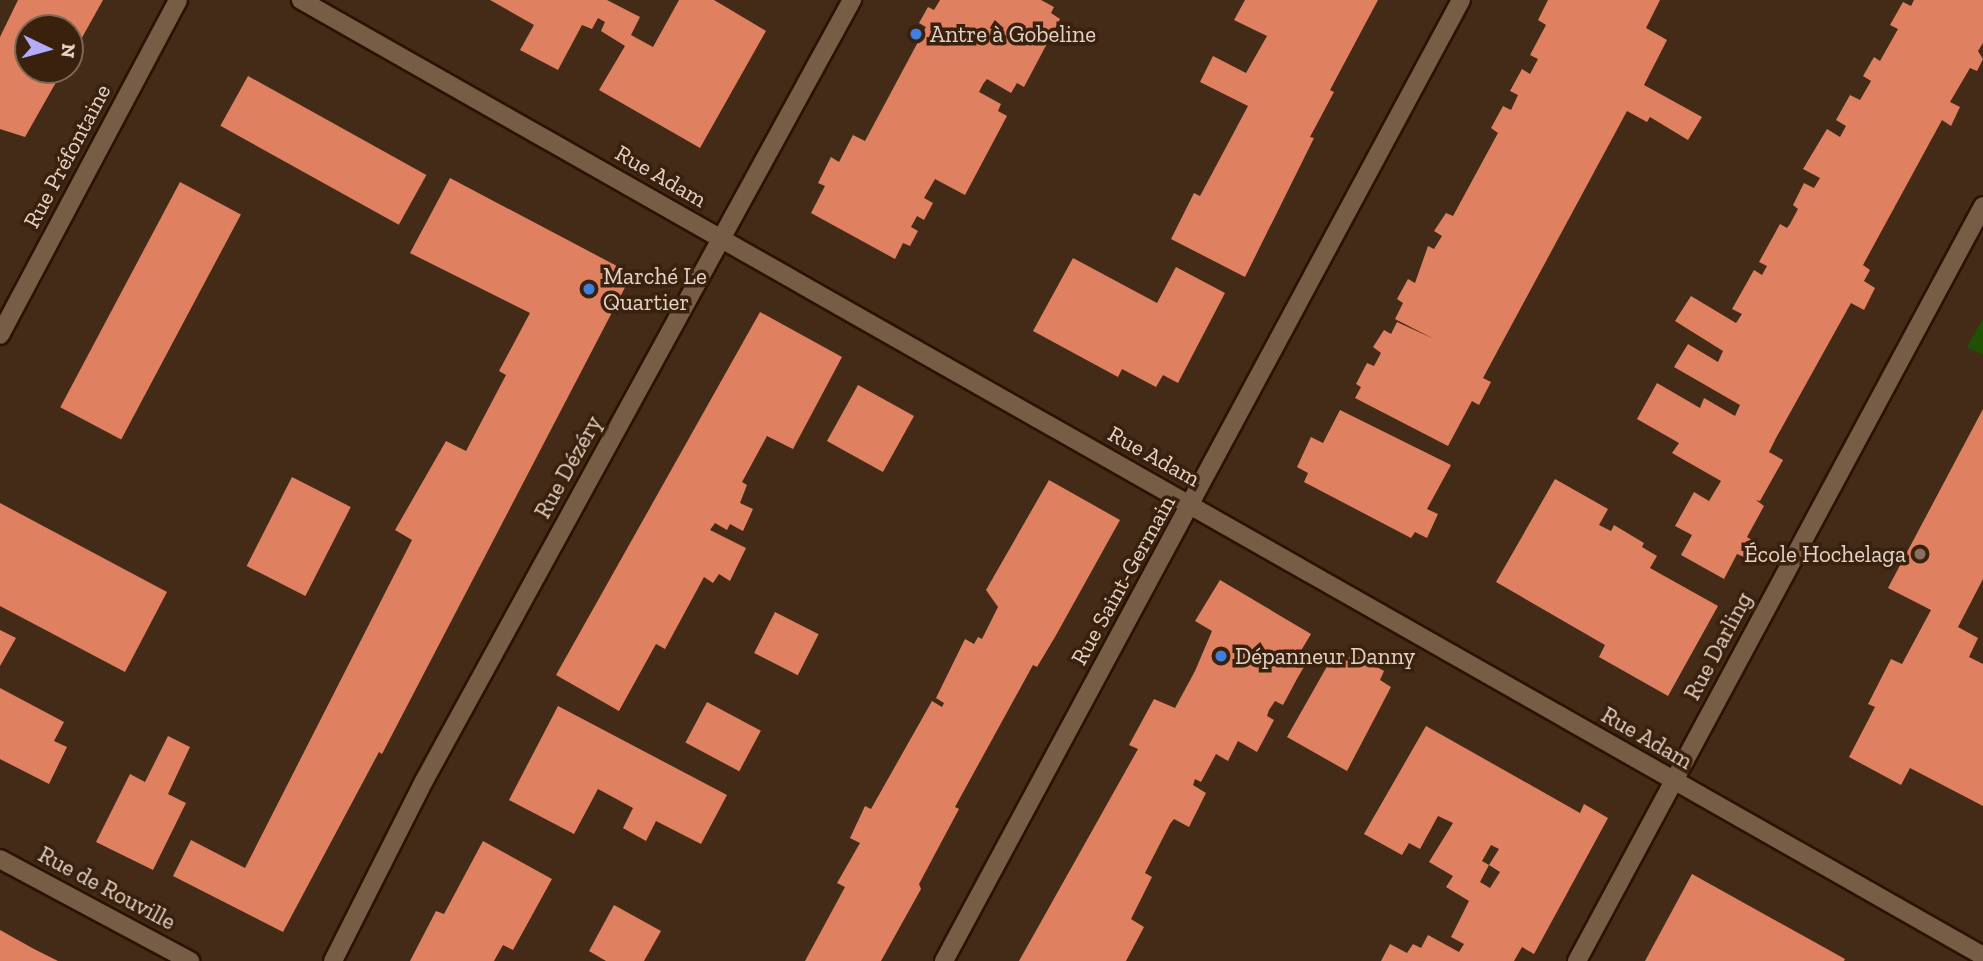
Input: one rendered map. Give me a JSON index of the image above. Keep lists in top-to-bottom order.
{
  "streets": {
    "street": [
      "Rue Préfontaine",
      "Rue Adam",
      "Rue Dézéry",
      "Rue Saint-Germain",
      "Rue Darling",
      "Rue de Rouville"
    ]
  },
  "crossings": [
    ["Rue Adam", "Rue Dézéry"],
    ["Rue Adam", "Rue Saint-Germain"],
    ["Rue Adam", "Rue Darling"]
  ],
  "places": [
    "Antre à Gobeline",
    "Marché Le Quartier",
    "École Hochelaga",
    "Dépanneur Danny"
  ],
  "north": "right"
}
